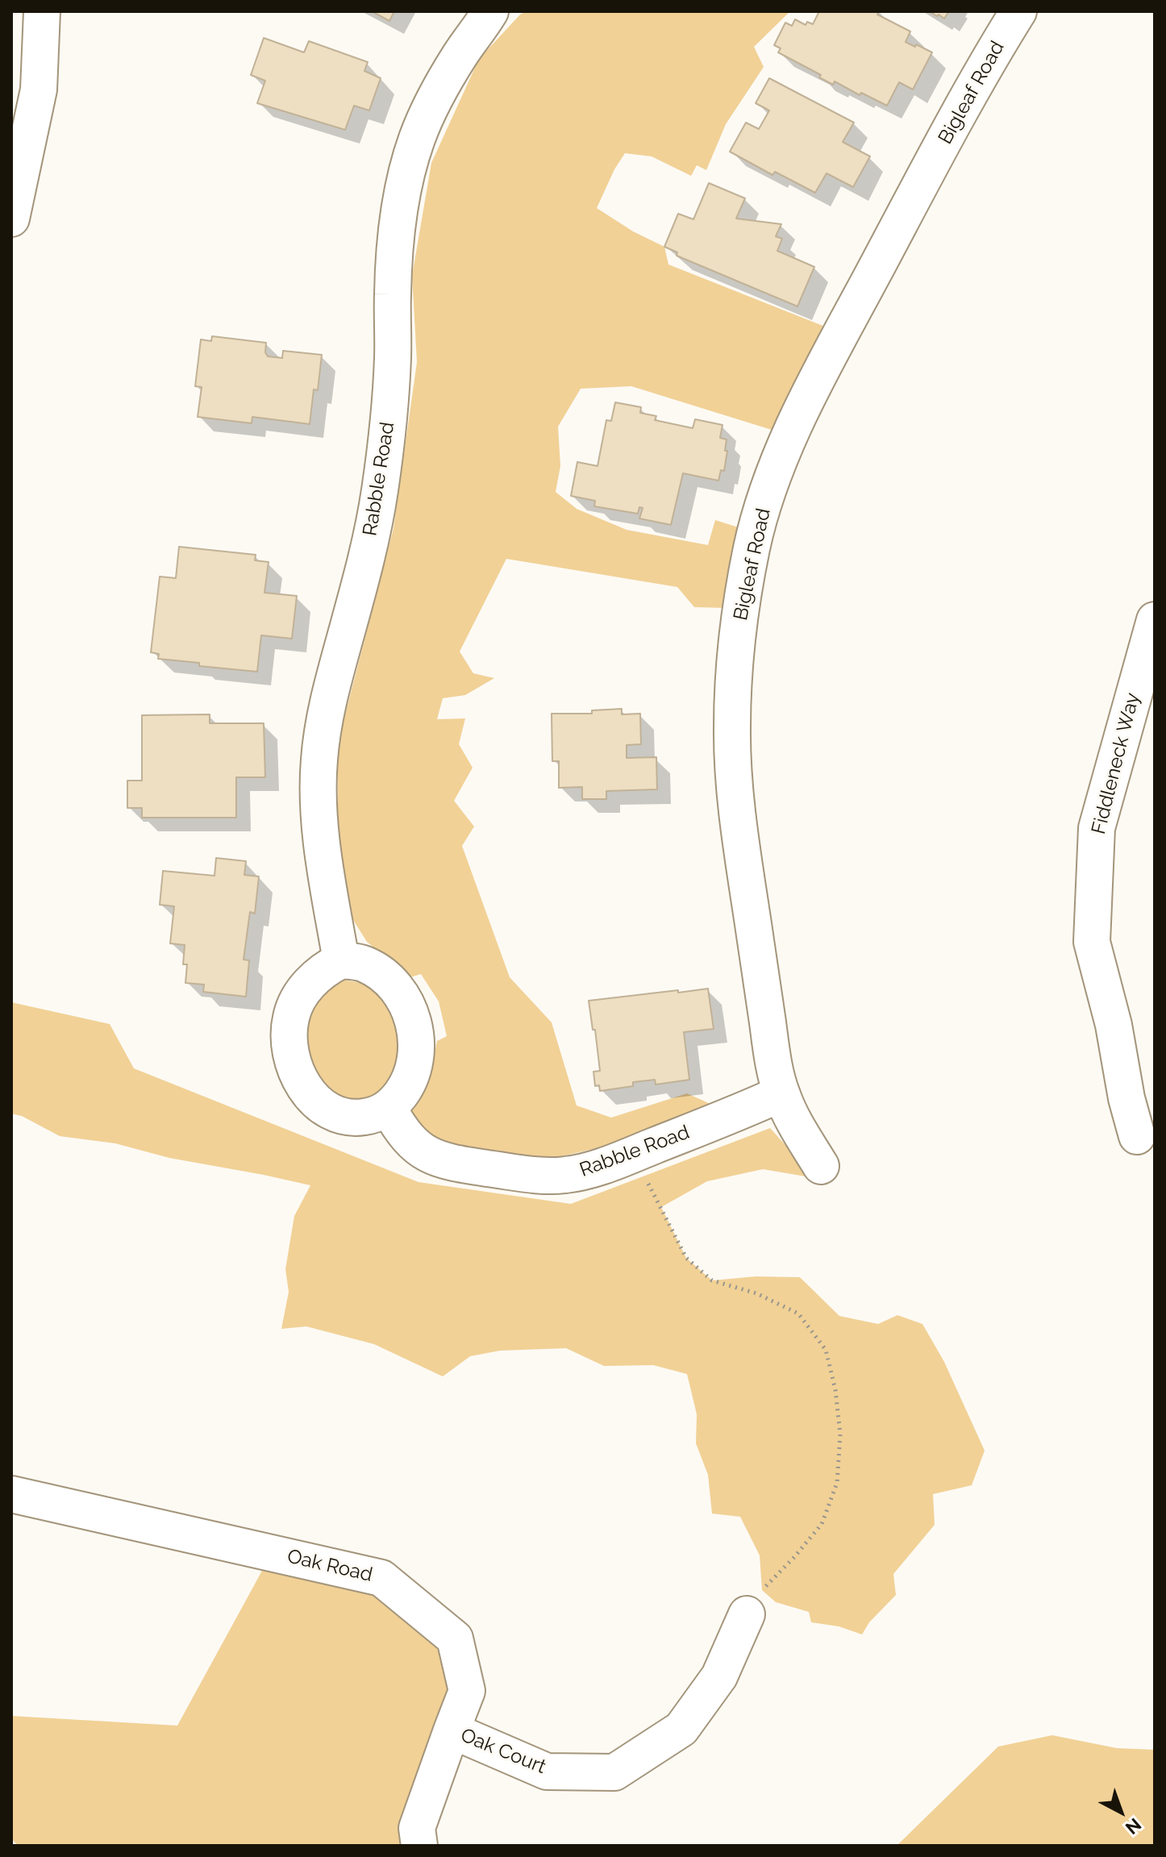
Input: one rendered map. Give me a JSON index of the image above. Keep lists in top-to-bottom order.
{
  "streets": {
    "street": [
      "Bigleaf Road",
      "Rabble Road",
      "Fiddleneck Way",
      "Oak Road",
      "Oak Court"
    ]
  },
  "crossings": [
    ["Bigleaf Road", "Rabble Road"],
    ["Oak Road", "Oak Court"]
  ],
  "north": "bottom right"
}
